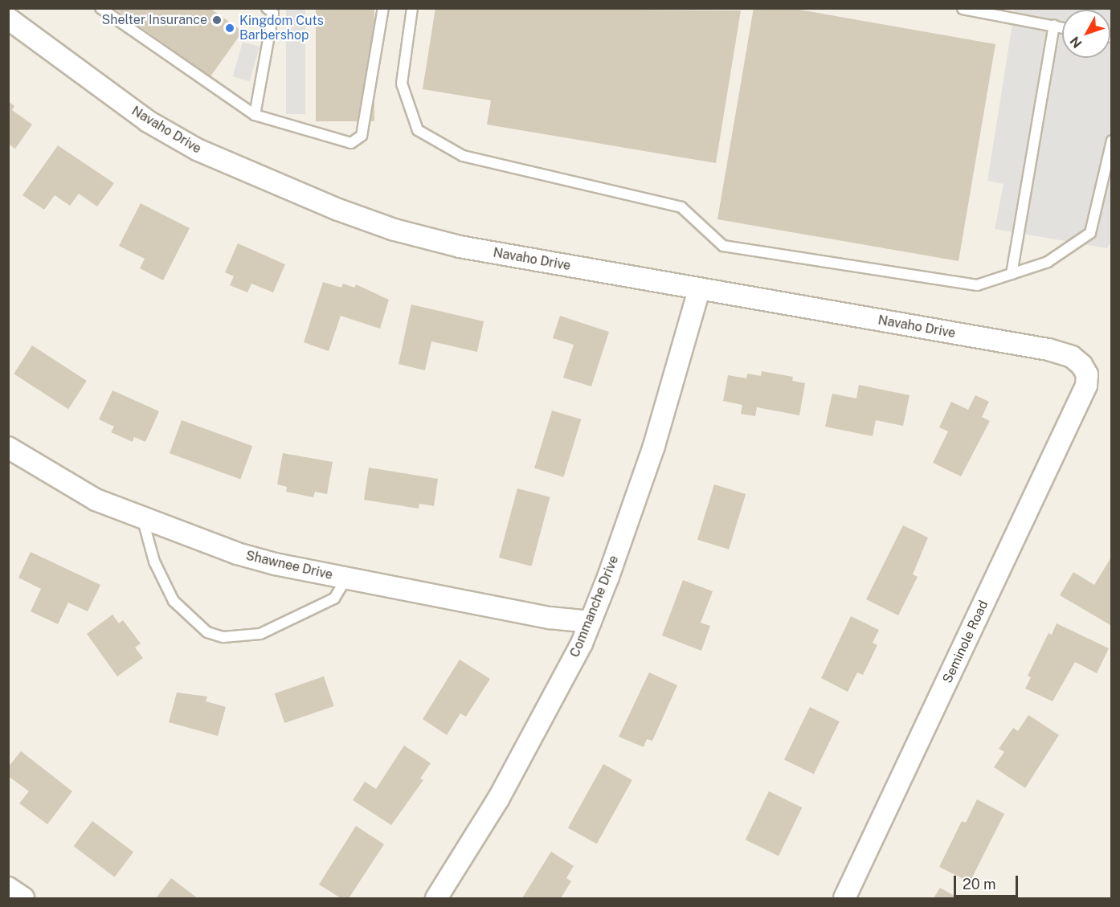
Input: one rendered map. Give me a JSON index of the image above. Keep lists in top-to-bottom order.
{
  "streets": {
    "street": [
      "Navaho Drive",
      "Shawnee Drive",
      "Commanche Drive",
      "Seminole Road"
    ]
  },
  "crossings": [
    ["Navaho Drive", "Commanche Drive"],
    ["Navaho Drive", "Seminole Road"],
    ["Shawnee Drive", "Commanche Drive"]
  ],
  "places": ["Shelter Insurance", "Kingdom Cuts Barbershop"],
  "scale_bar": "20 m",
  "north": "bottom left"
}
